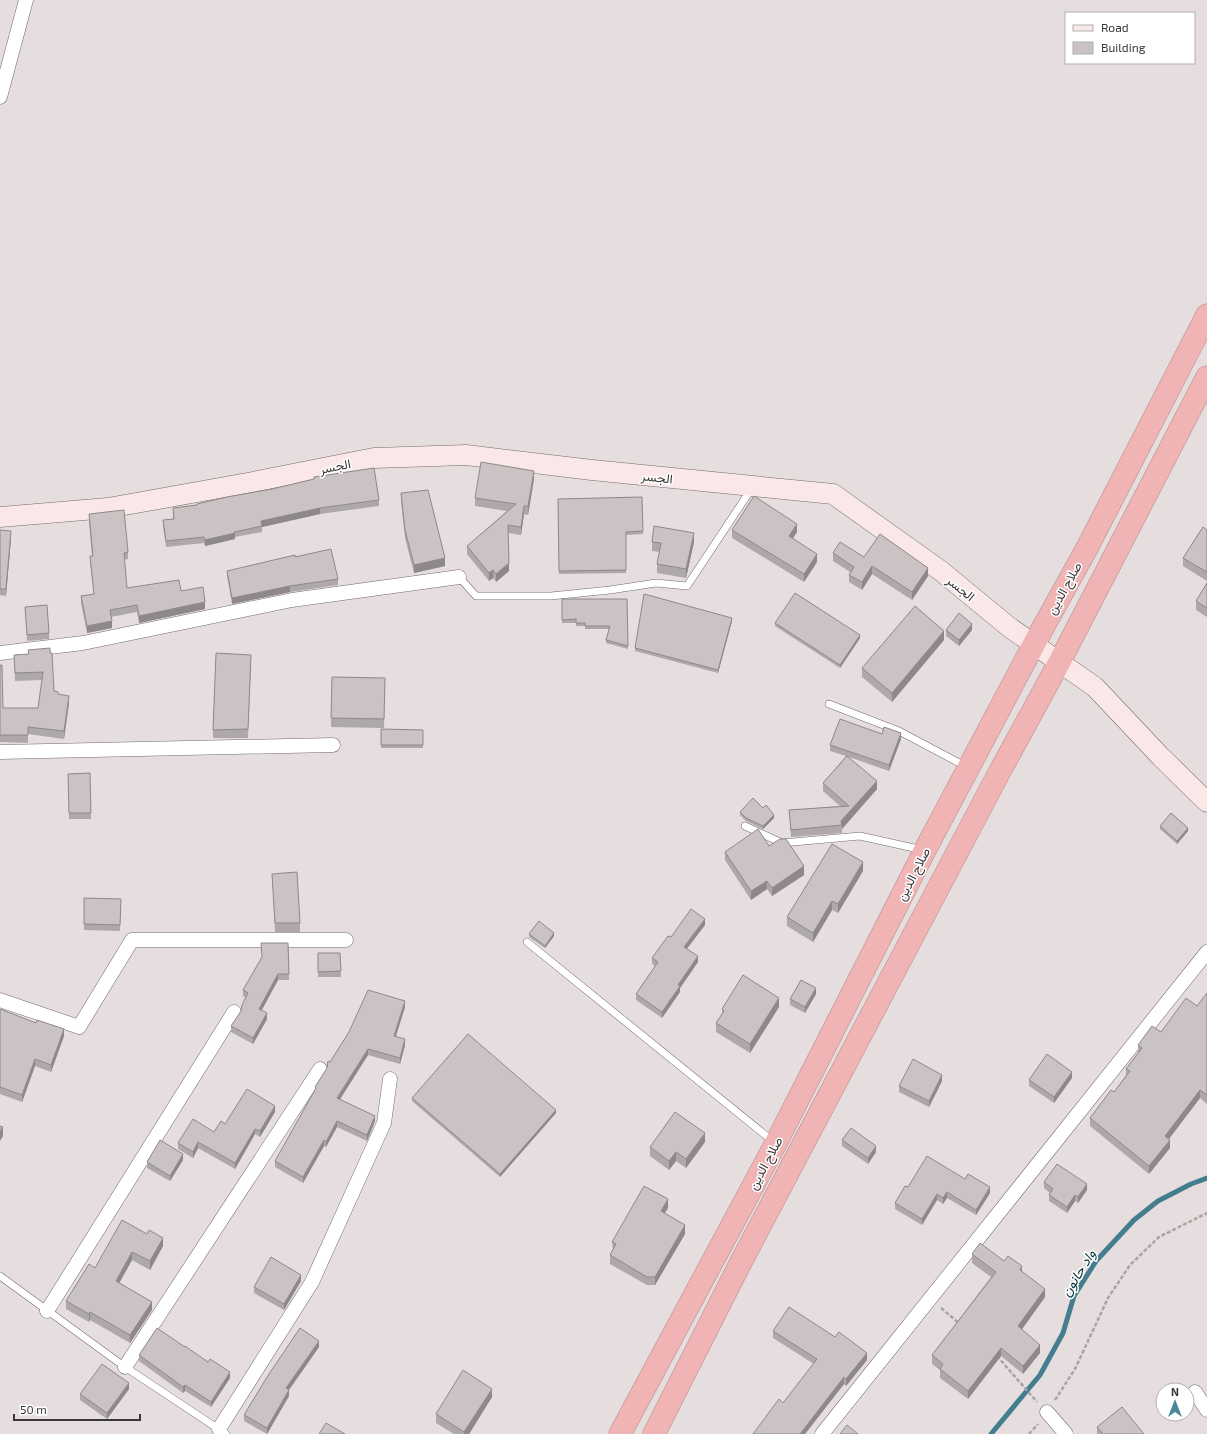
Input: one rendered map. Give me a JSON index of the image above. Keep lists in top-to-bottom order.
{
  "streets": {
    "highway": ["صلاح الدين"],
    "street": ["الجسر"]
  },
  "crossings": [
    ["الجسر", "صلاح الدين"]
  ],
  "water": ["واد حانون"],
  "legend": ["Road", "Building"],
  "scale_bar": "50 m",
  "north": "top"
}
